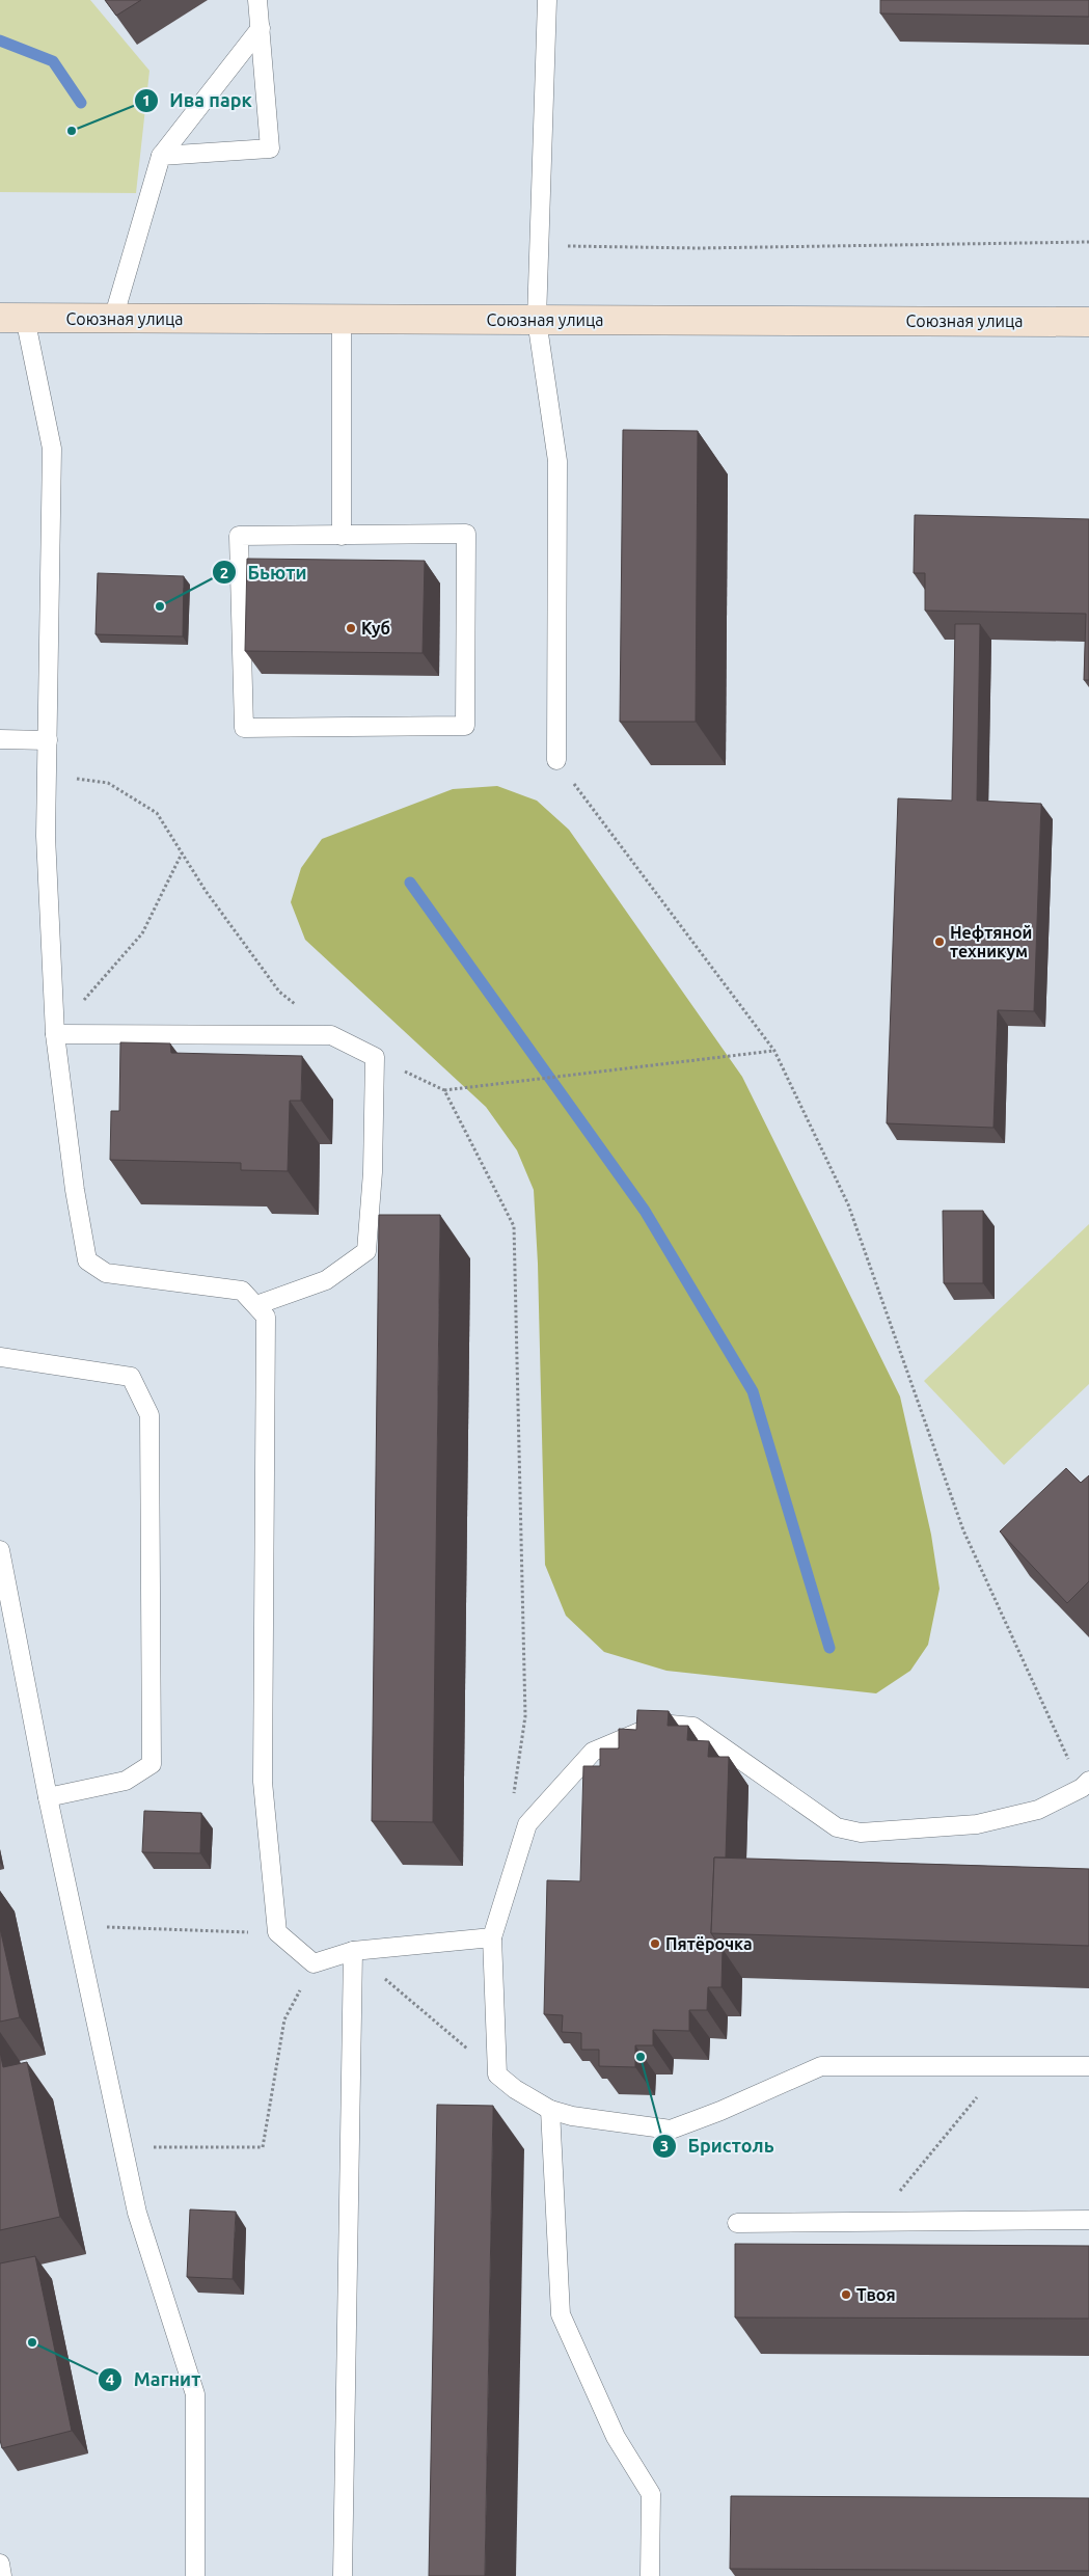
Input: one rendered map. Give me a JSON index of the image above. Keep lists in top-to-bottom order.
{
  "streets": {
    "main road": ["Союзная улица"]
  },
  "places": [
    "Ива парк",
    "Бьюти",
    "Куб",
    "Нефтяной техникум",
    "Пятёрочка",
    "Бристоль",
    "Твоя",
    "Магнит"
  ]
}
